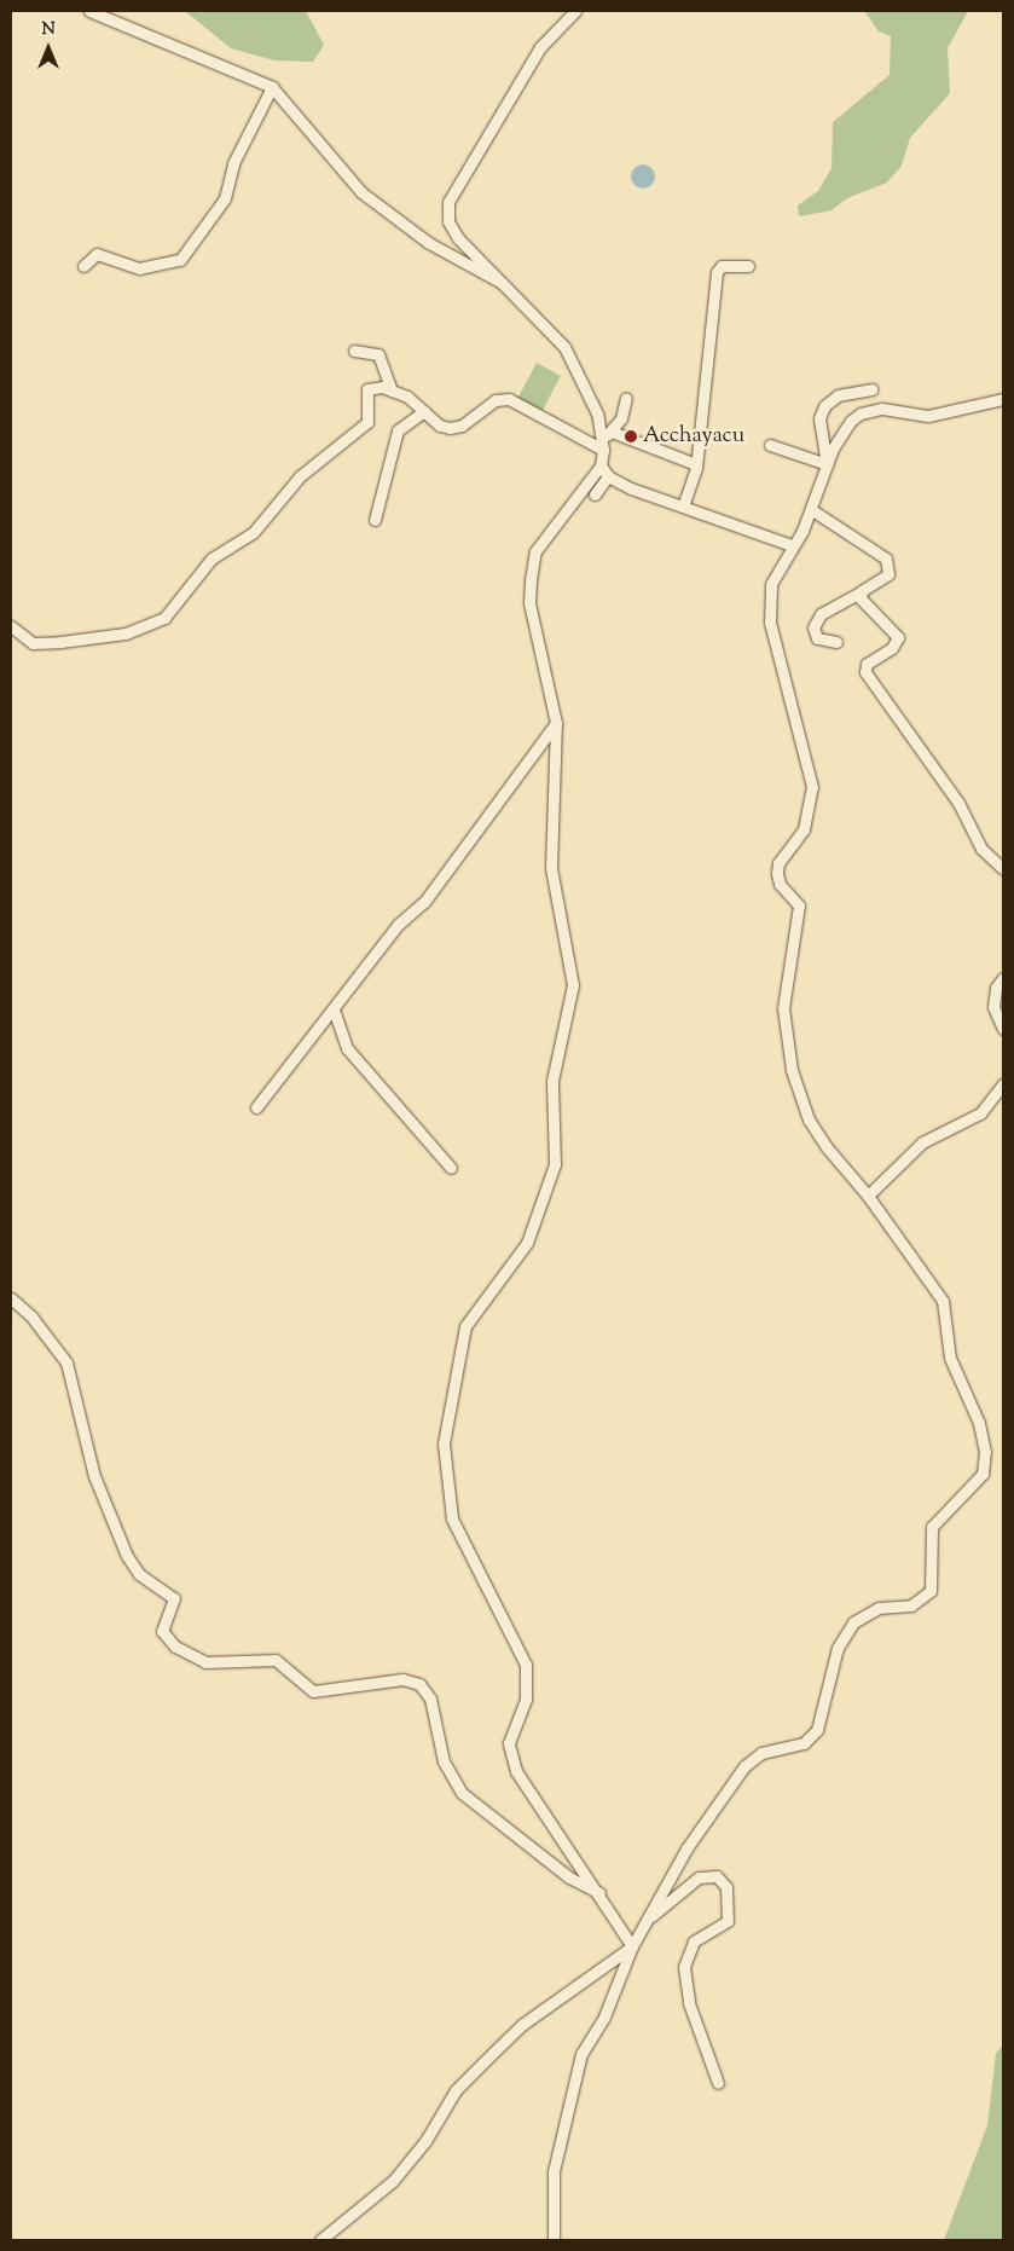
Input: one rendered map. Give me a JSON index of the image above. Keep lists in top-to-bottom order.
{
  "places": ["Acchayacu"],
  "north": "top"
}
